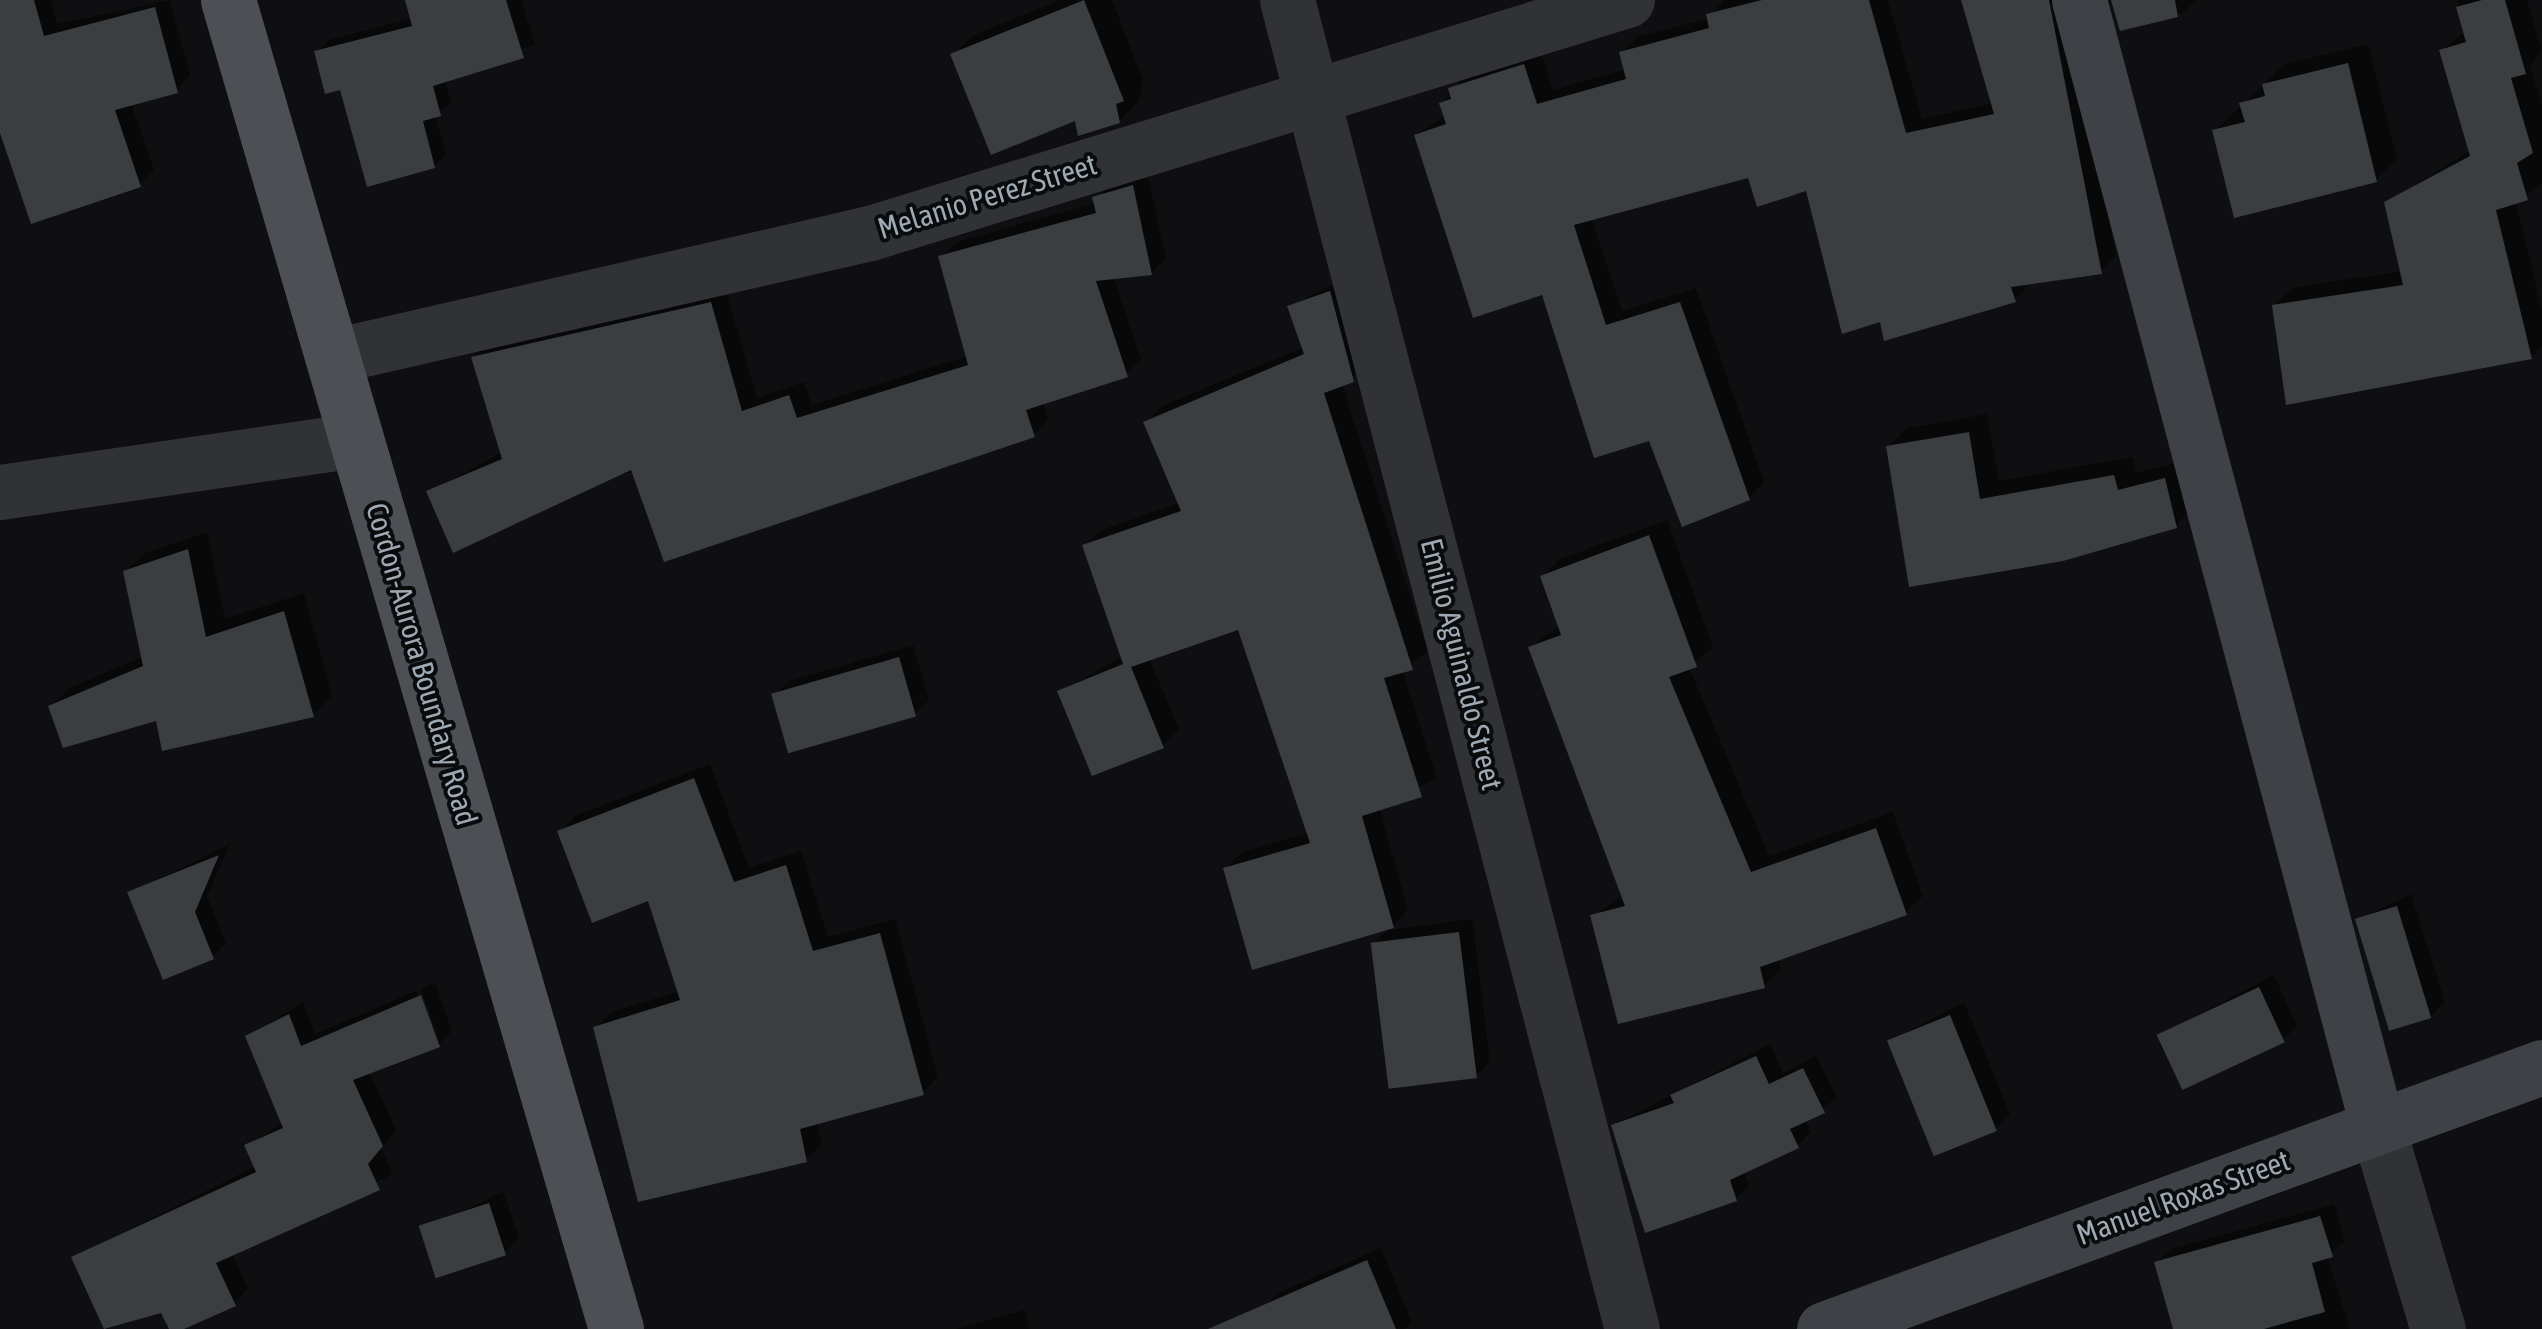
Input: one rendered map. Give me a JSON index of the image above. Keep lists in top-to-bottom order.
{
  "streets": {
    "main road": ["Cordon-Aurora Boundary Road"],
    "street": ["Melanio Perez Street", "Emilio Aguinaldo Street", "Manuel Roxas Street"]
  },
  "crossings": [
    ["Melanio Perez Street", "Cordon-Aurora Boundary Road"],
    ["Melanio Perez Street", "Emilio Aguinaldo Street"]
  ]
}
